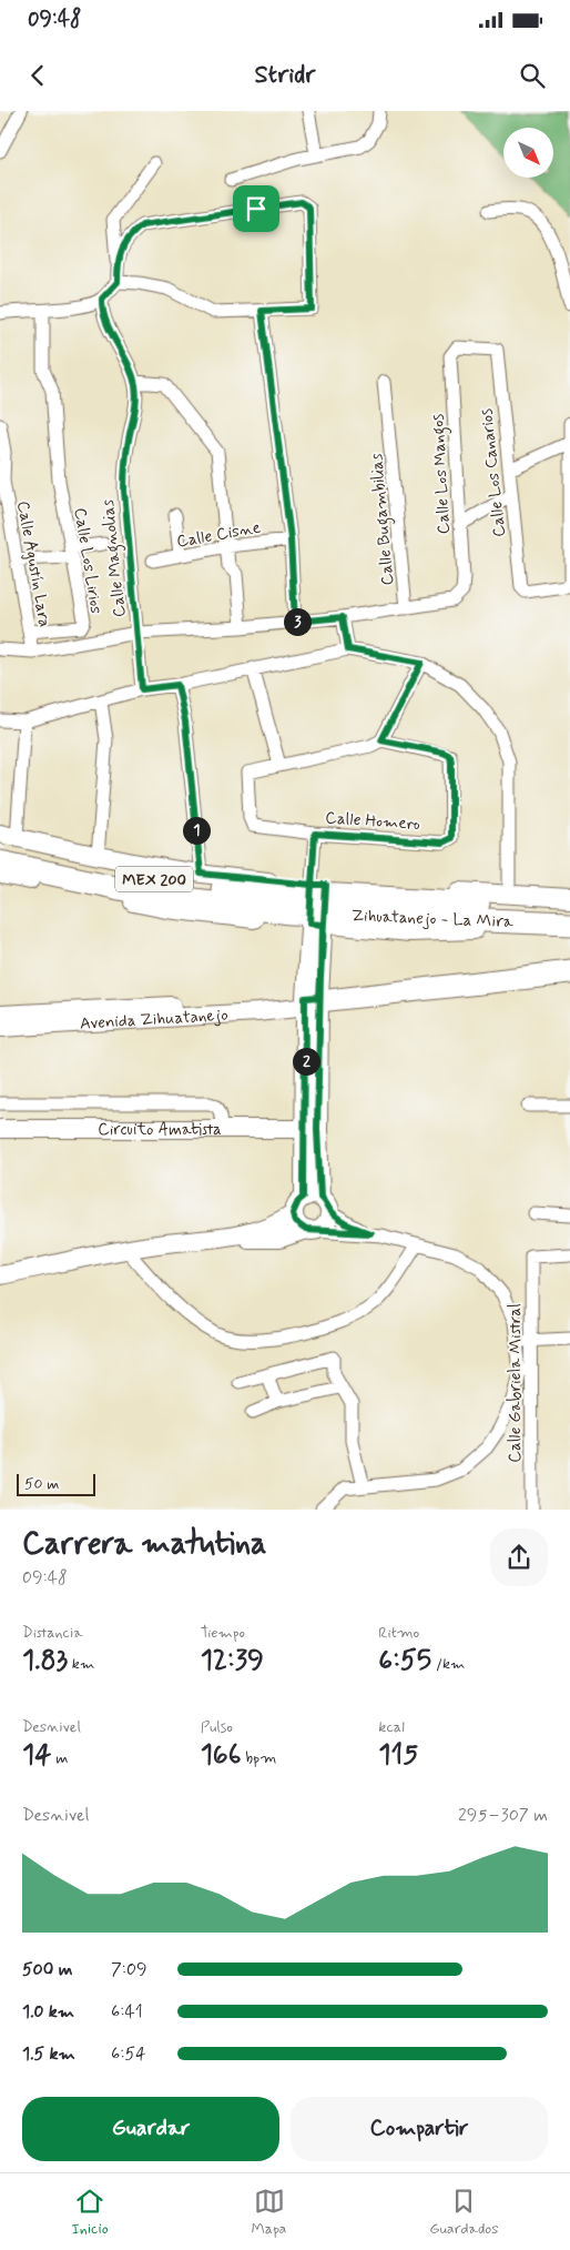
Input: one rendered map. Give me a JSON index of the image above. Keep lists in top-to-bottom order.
{
  "streets": {
    "highway": ["MEX 200", "Zihuatanejo - La Mira"],
    "street": [
      "Calle Los Canarios",
      "Calle Los Mangos",
      "Calle Bugambilias",
      "Calle Cisne",
      "Calle Magnolias",
      "Calle Los Lirios",
      "Calle Agustín Lara",
      "Calle Homero",
      "Avenida Zihuatanejo",
      "Circuito Amatista",
      "Calle Gabriela Mistral"
    ]
  },
  "crossings": [
    ["Calle Los Canarios", "Calle Los Mangos"],
    ["Calle Los Mangos", "Calle Bugambilias"],
    ["Calle Los Lirios", "Calle Agustín Lara"]
  ],
  "scale_bar": "50 m",
  "north": "bottom right",
  "page": {
    "status": "09:48",
    "header": "Stridr",
    "pins": ["3", "1", "2"],
    "scale": "50 m",
    "heading": ["Carrera matutina", "09:48"],
    "stats": [
      ["Distancia", "1.83 km"],
      ["Tiempo", "12:39"],
      ["Ritmo", "6:55 /km"],
      ["Desnivel", "14 m"],
      ["Pulso", "166 bpm"],
      ["kcal", "115"]
    ],
    "chart": ["Desnivel", "295–307 m"],
    "list": [
      {
        "name": "500 m",
        "note": "7:09"
      },
      {
        "name": "1.0 km",
        "note": "6:41"
      },
      {
        "name": "1.5 km",
        "note": "6:54"
      }
    ],
    "buttons": ["Guardar", "Compartir"],
    "tabs": ["Inicio", "Mapa", "Guardados"]
  }
}
